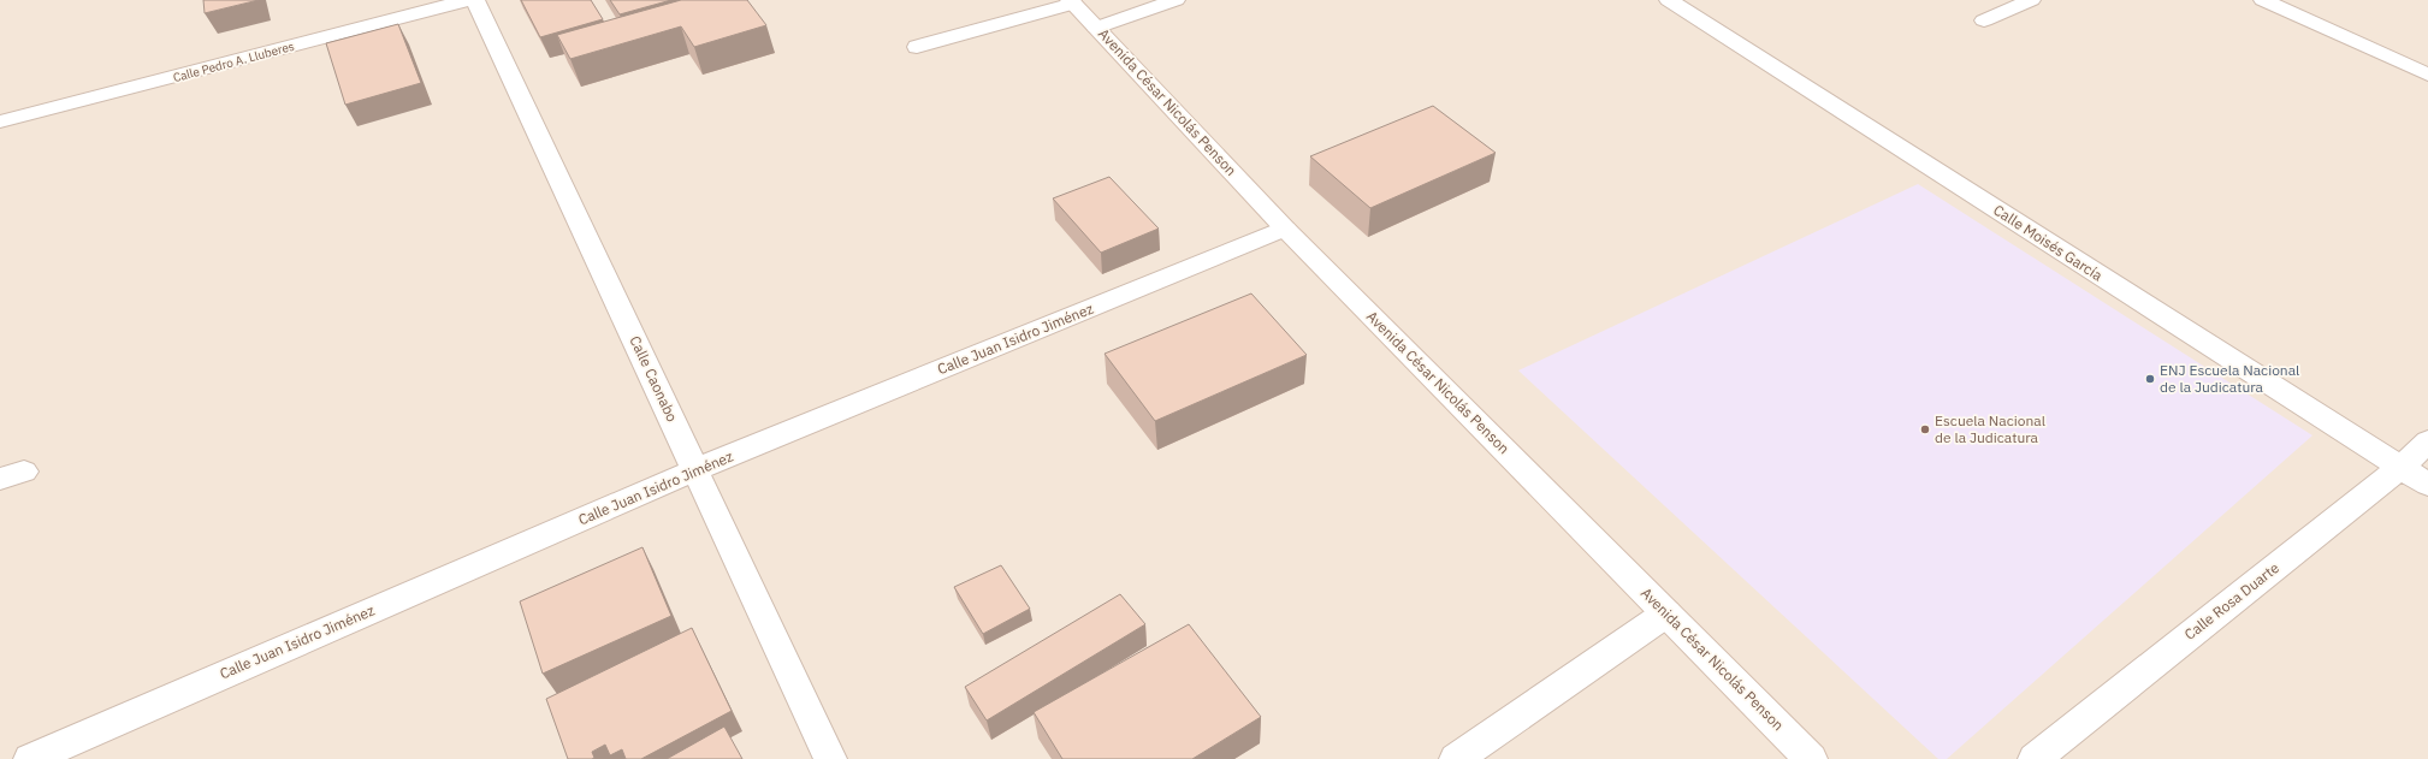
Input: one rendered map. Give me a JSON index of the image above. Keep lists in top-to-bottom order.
{
  "streets": {
    "street": [
      "Calle Pedro A. Lluberes",
      "Avenida César Nicolás Penson",
      "Calle Moisés García",
      "Calle Juan Isidro Jiménez",
      "Calle Caonabo",
      "Calle Rosa Duarte"
    ]
  },
  "crossings": [
    ["Avenida César Nicolás Penson", "Calle Juan Isidro Jiménez"],
    ["Calle Moisés García", "Calle Rosa Duarte"],
    ["Calle Juan Isidro Jiménez", "Calle Caonabo"]
  ],
  "places": ["ENJ Escuela Nacional de la Judicatura", "Escuela Nacional de la Judicatura"]
}
